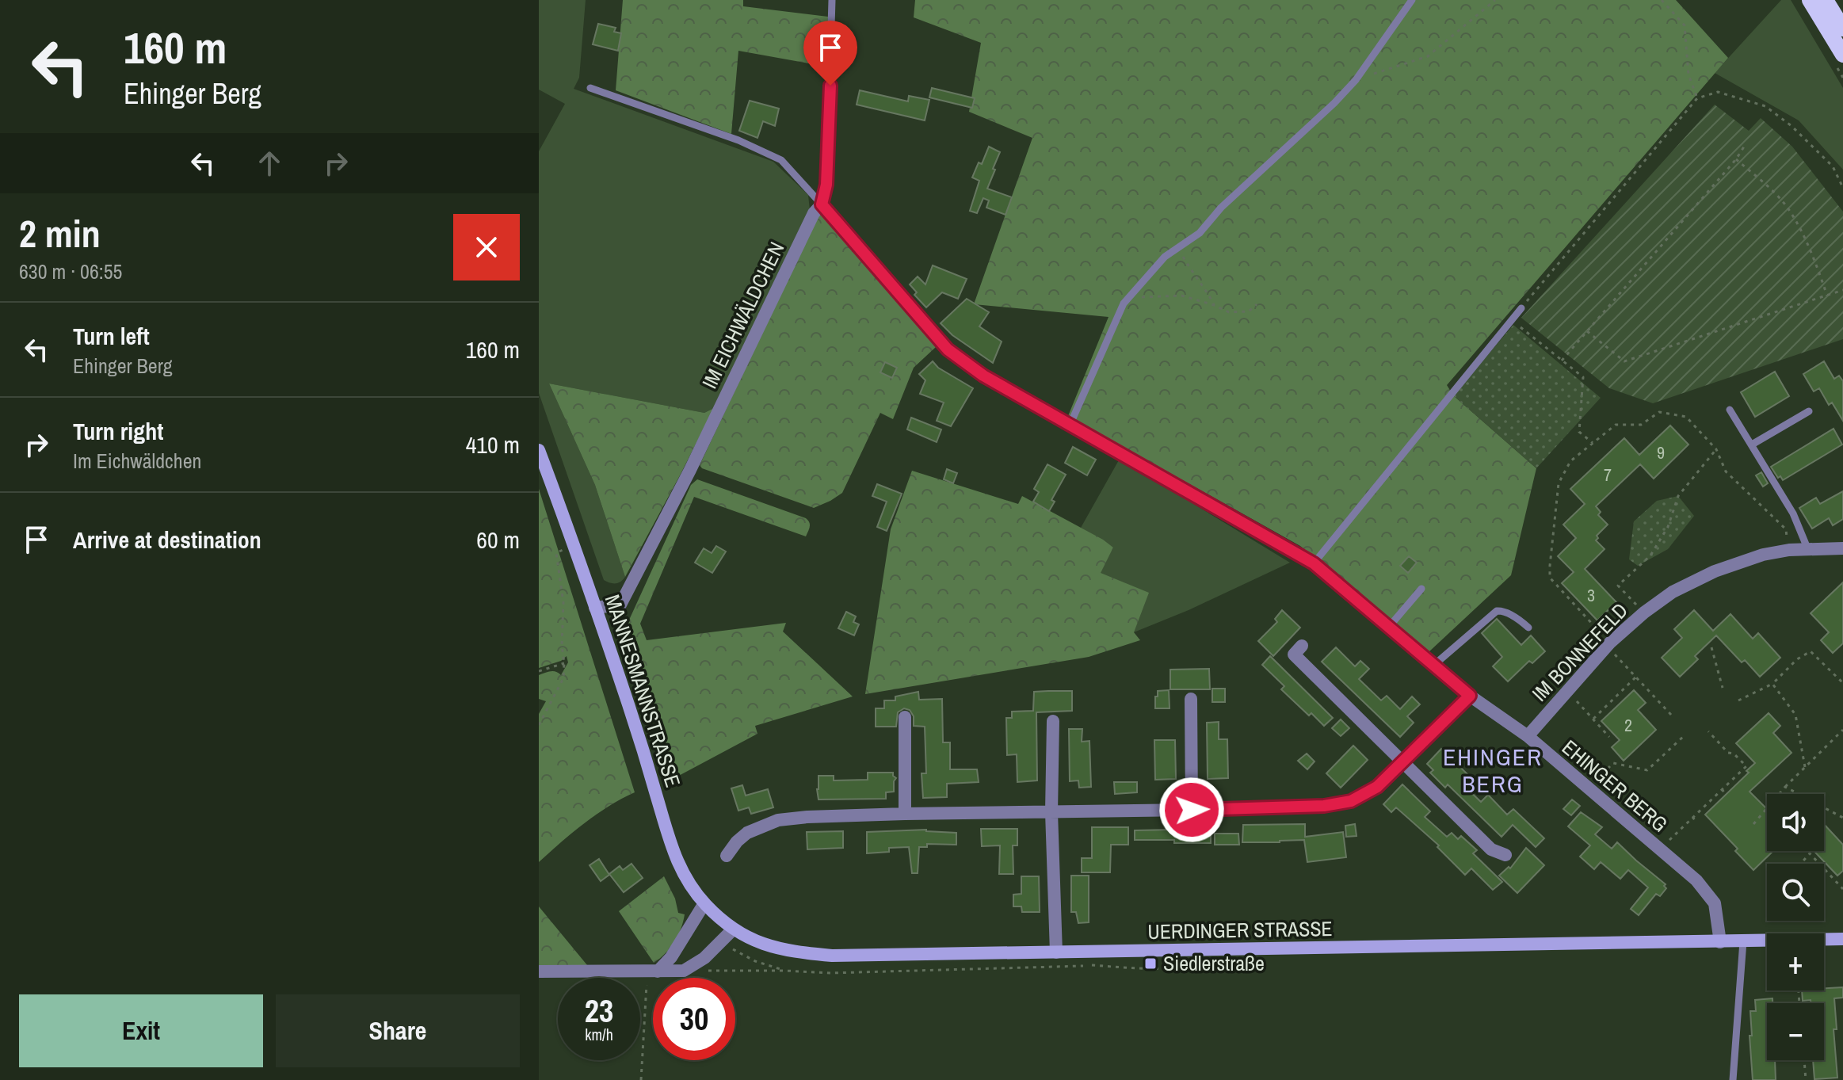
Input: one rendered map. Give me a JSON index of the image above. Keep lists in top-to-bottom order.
{
  "streets": {
    "main road": ["MANNESMANNSTRASSE", "UERDINGER STRASSE"],
    "street": ["IM EICHWÄLDCHEN", "IM BONNEFELD", "EHINGER BERG"]
  },
  "crossings": [
    ["IM EICHWÄLDCHEN", "MANNESMANNSTRASSE"],
    ["IM EICHWÄLDCHEN", "EHINGER BERG"],
    ["IM BONNEFELD", "EHINGER BERG"],
    ["MANNESMANNSTRASSE", "UERDINGER STRASSE"],
    ["EHINGER BERG", "UERDINGER STRASSE"]
  ],
  "districts": ["EHINGER BERG"],
  "places": {
    "transit": ["Siedlerstraße"]
  },
  "house_numbers": [
    "9",
    "7",
    "3",
    "2"
  ],
  "page": {
    "turn": ["160 m", "Ehinger Berg"],
    "heading": ["2 min", "630 m · 06:55"],
    "list": [
      {
        "name": "Turn left",
        "note": "Ehinger Berg",
        "value": "160 m"
      },
      {
        "name": "Turn right",
        "note": "Im Eichwäldchen",
        "value": "410 m"
      },
      {
        "name": "Arrive at destination",
        "value": "60 m"
      }
    ],
    "map_buttons": ["+", "−"],
    "speed": "23 km/h",
    "limit": "30",
    "buttons": ["Exit", "Share"]
  }
}
